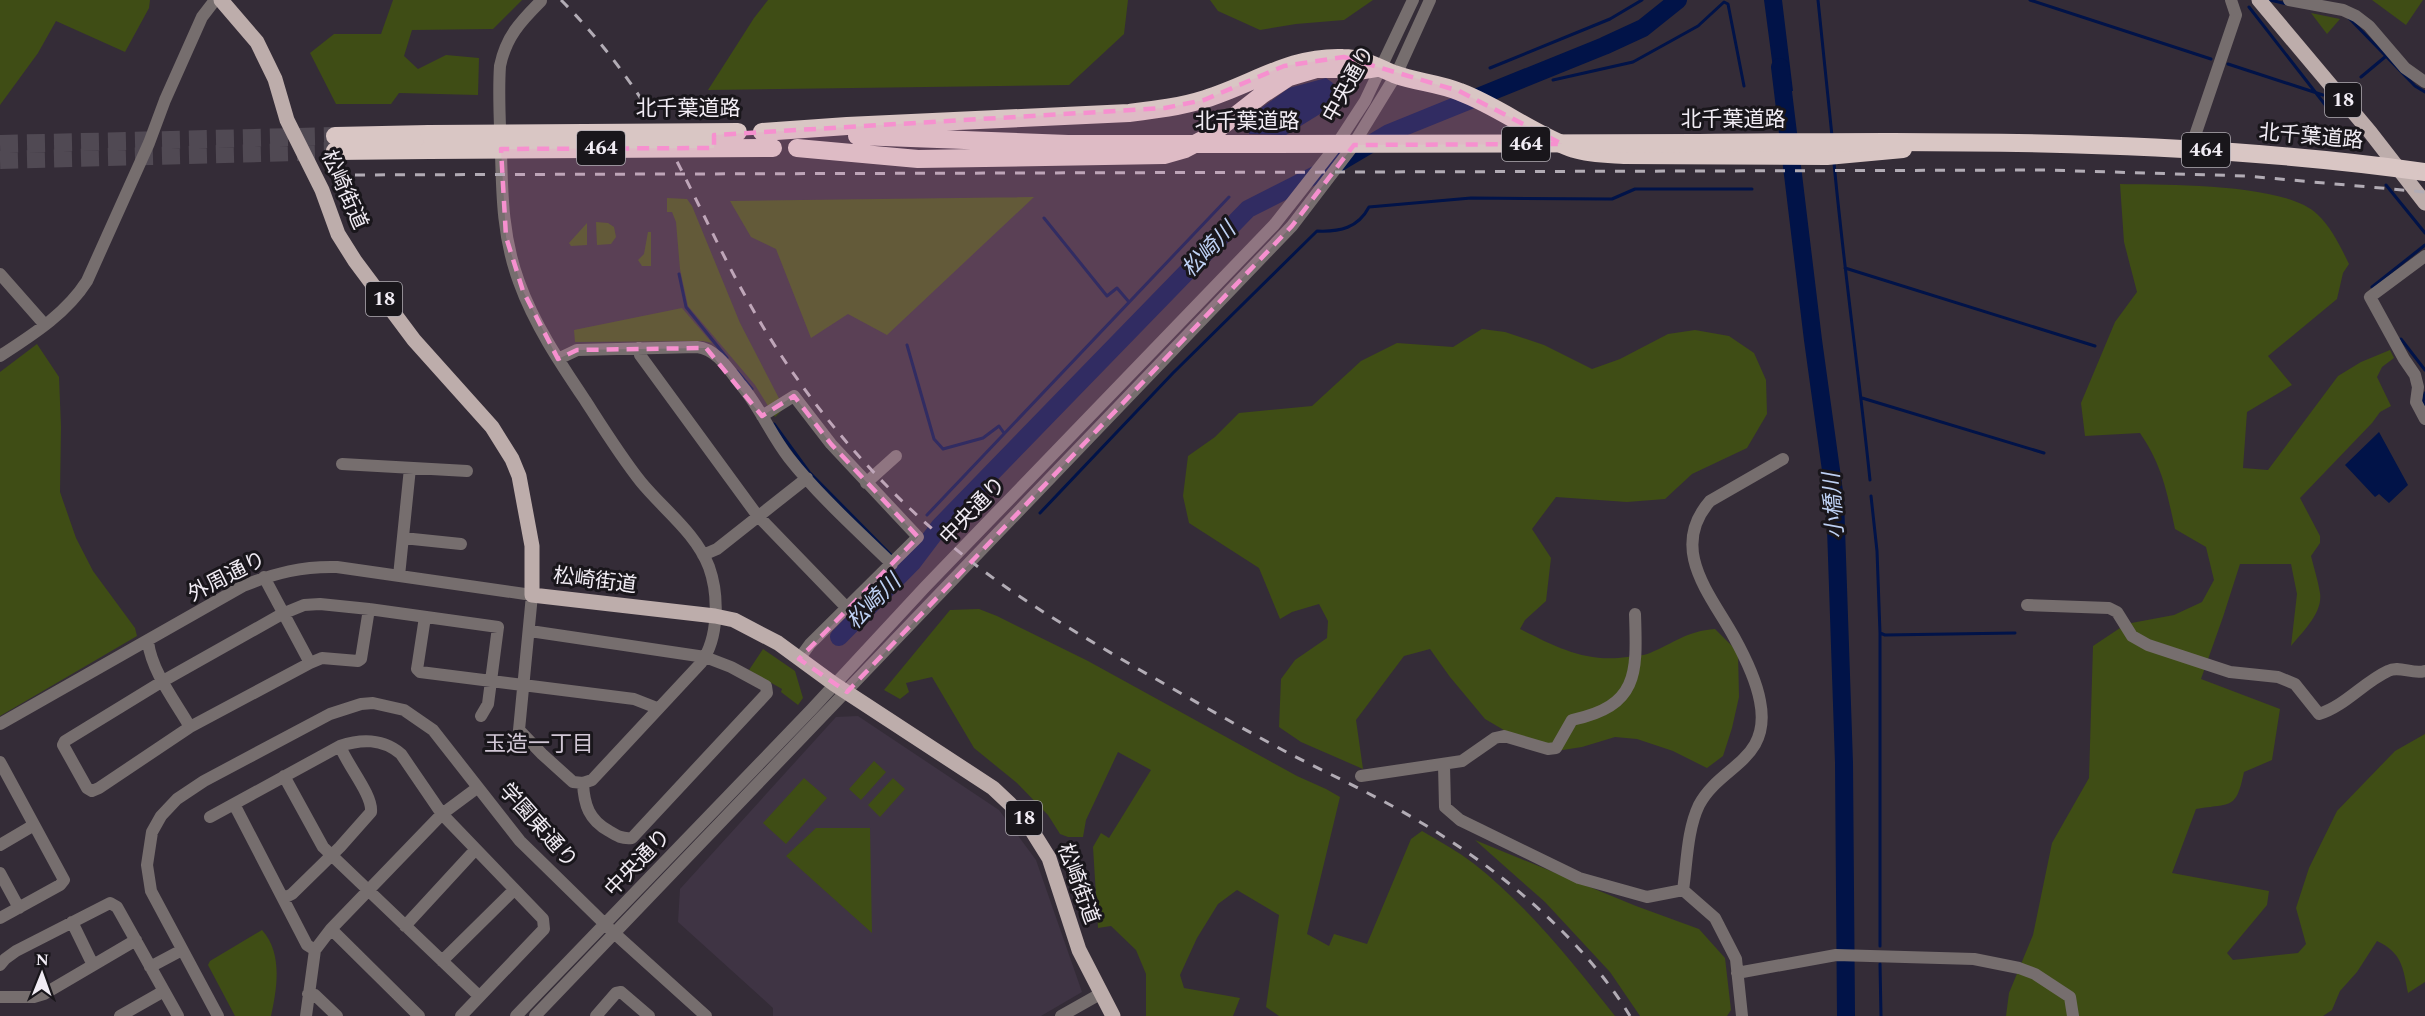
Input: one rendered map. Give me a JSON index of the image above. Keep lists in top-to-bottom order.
{
  "streets": {
    "highway": ["北千葉道路", "464"],
    "main road": ["18", "松崎街道"],
    "street": ["中央通り", "外周通り", "学園東通り"]
  },
  "crossings": [
    ["中央通り", "松崎街道"],
    ["中央通り", "学園東通り"],
    ["松崎街道", "外周通り"]
  ],
  "districts": ["玉造一丁目"],
  "water": ["松崎川", "小橋川"],
  "north": "top"
}
